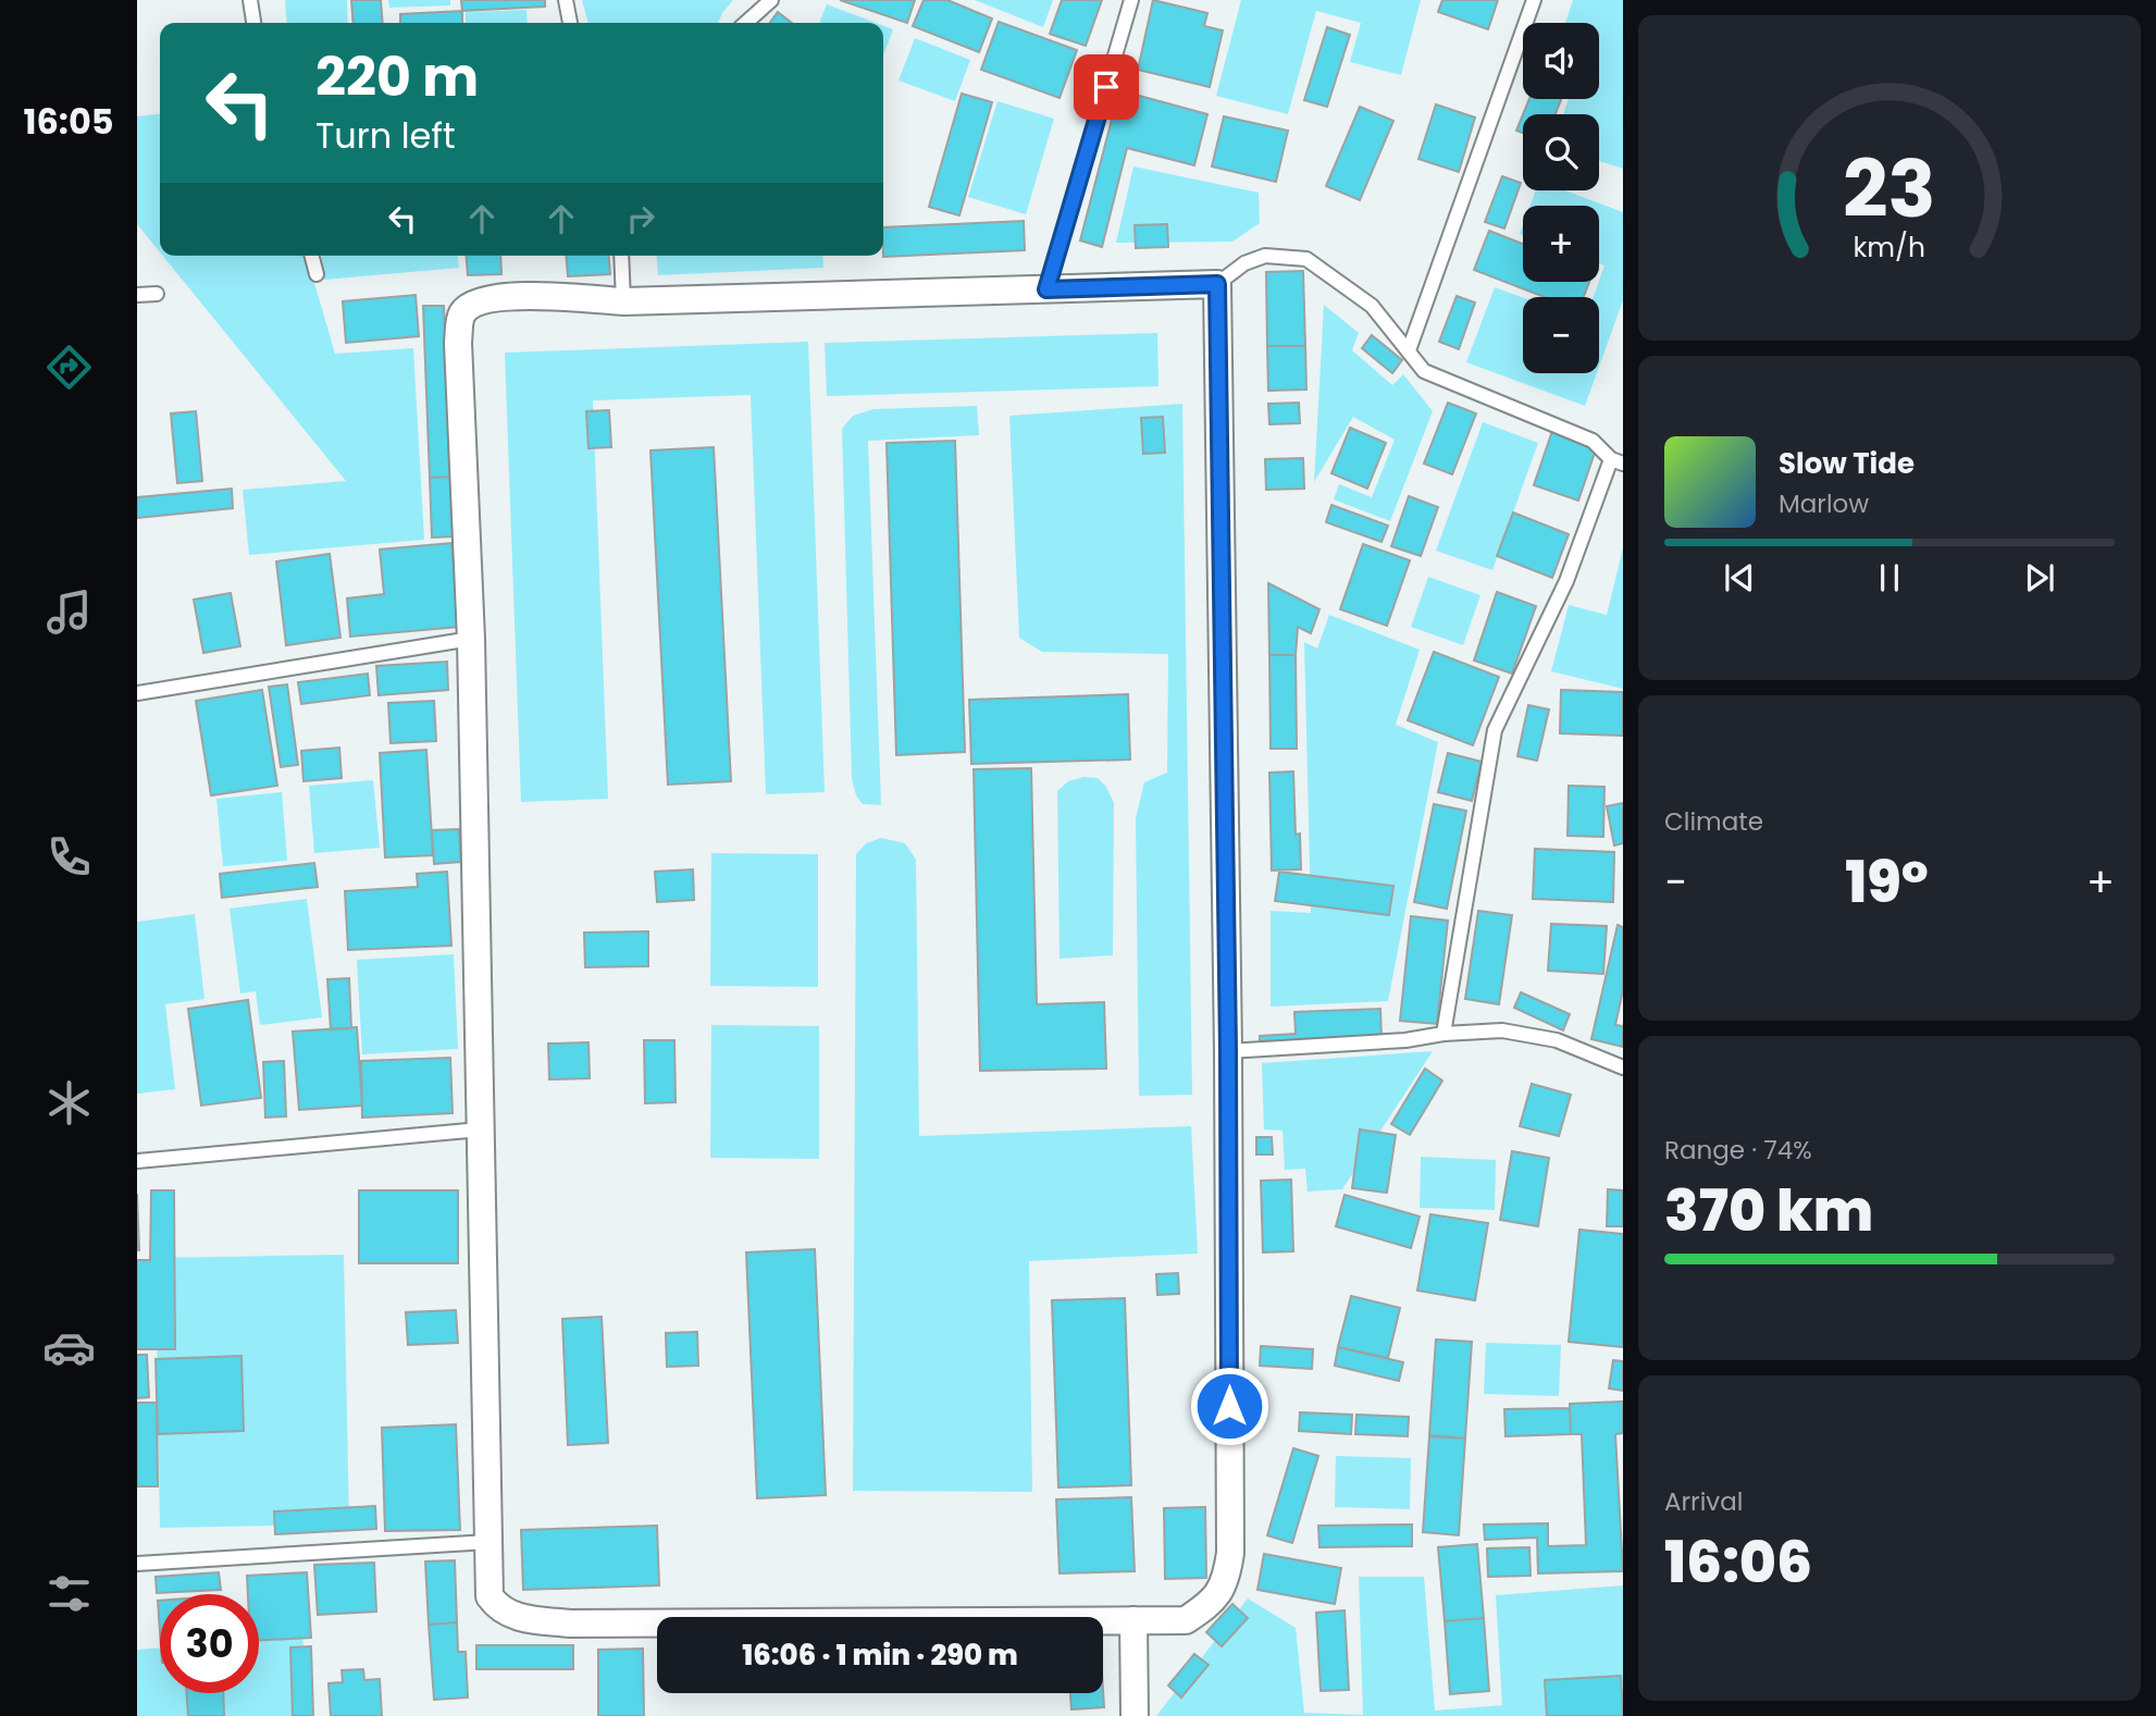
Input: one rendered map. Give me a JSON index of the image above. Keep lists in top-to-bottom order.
{
  "page": {
    "tabs": "16:05",
    "map_buttons": ["+", "−"],
    "turn": ["220 m", "Turn left"],
    "song": ["Slow Tide", "Marlow"],
    "tile": [
      "Climate",
      ["Range · 74%", "370 km"],
      ["Arrival", "16:06"]
    ],
    "heat": ["−", "19°", "+"],
    "limit": "30",
    "trip": "16:06 · 1 min · 290 m",
    "gauge": ["23", "km/h"]
  }
}
